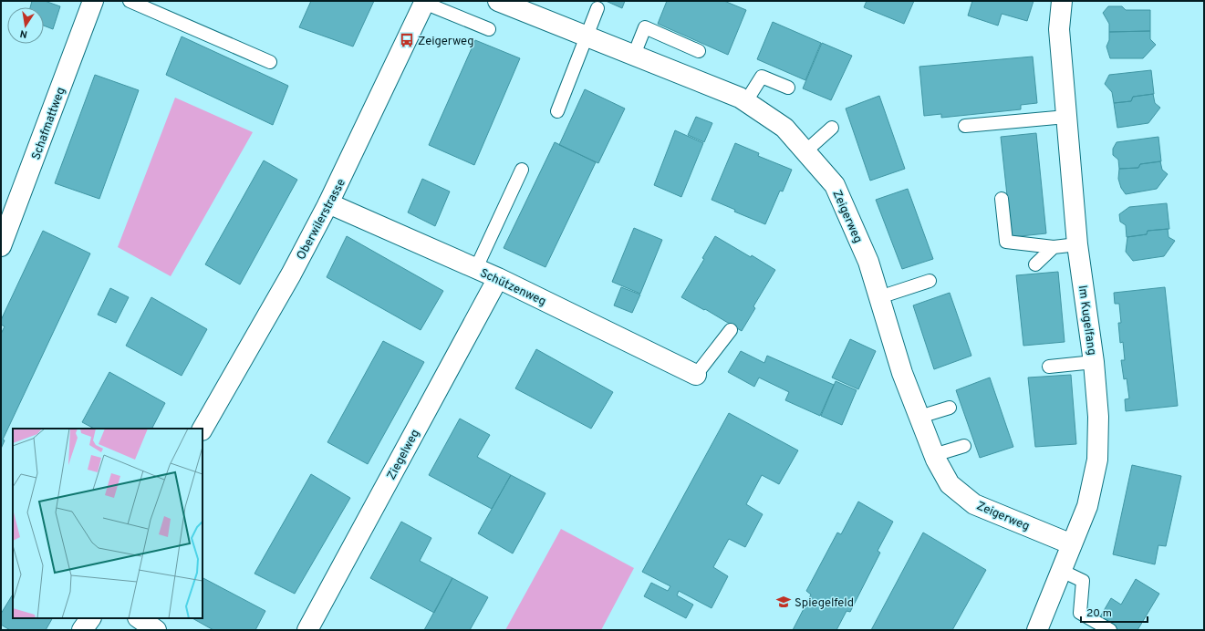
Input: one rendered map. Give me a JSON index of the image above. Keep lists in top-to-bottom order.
{
  "streets": {
    "street": [
      "Schafmattweg",
      "Zeigerweg",
      "Oberwilerstrasse",
      "Schützenweg",
      "Im Kugelfang",
      "Ziegelweg"
    ]
  },
  "crossings": [
    ["Zeigerweg", "Im Kugelfang"],
    ["Oberwilerstrasse", "Schützenweg"],
    ["Schützenweg", "Ziegelweg"]
  ],
  "places": {
    "bus stop": ["Zeigerweg"],
    "school or university": ["Spiegelfeld"]
  },
  "scale_bar": "20 m",
  "north": "bottom"
}
